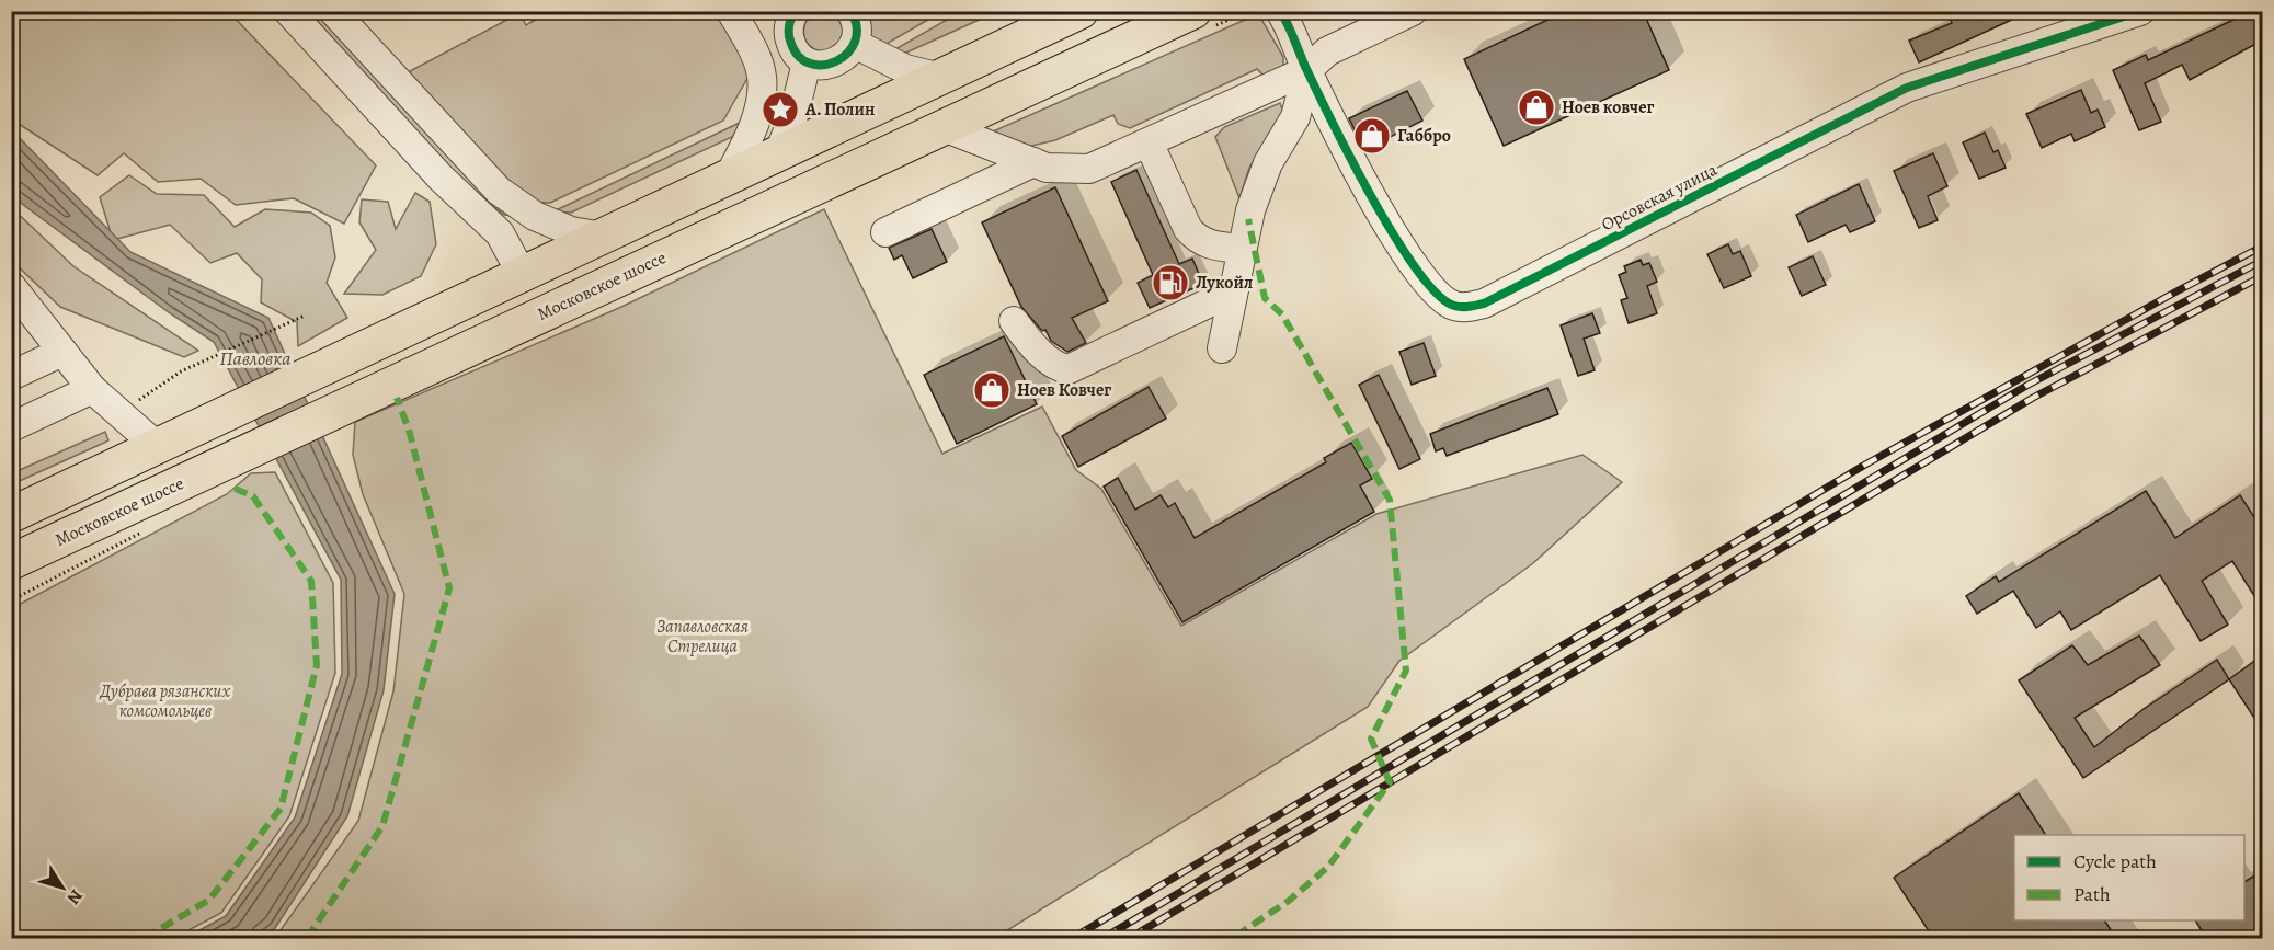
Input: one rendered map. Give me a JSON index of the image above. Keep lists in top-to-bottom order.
{
  "streets": {
    "main road": ["Московское шоссе"],
    "street": ["Орсовская улица"]
  },
  "water": ["Павловка"],
  "parks": ["Запавловская Стрелица", "Дубрава рязанских комсомольцев"],
  "places": {
    "shop": ["Ноев ковчег", "Габбро", "Ноев Ковчег"],
    "place": ["А. Полин"],
    "fuel station": ["Лукойл"]
  },
  "legend": ["Cycle path", "Path"],
  "north": "bottom right"
}
